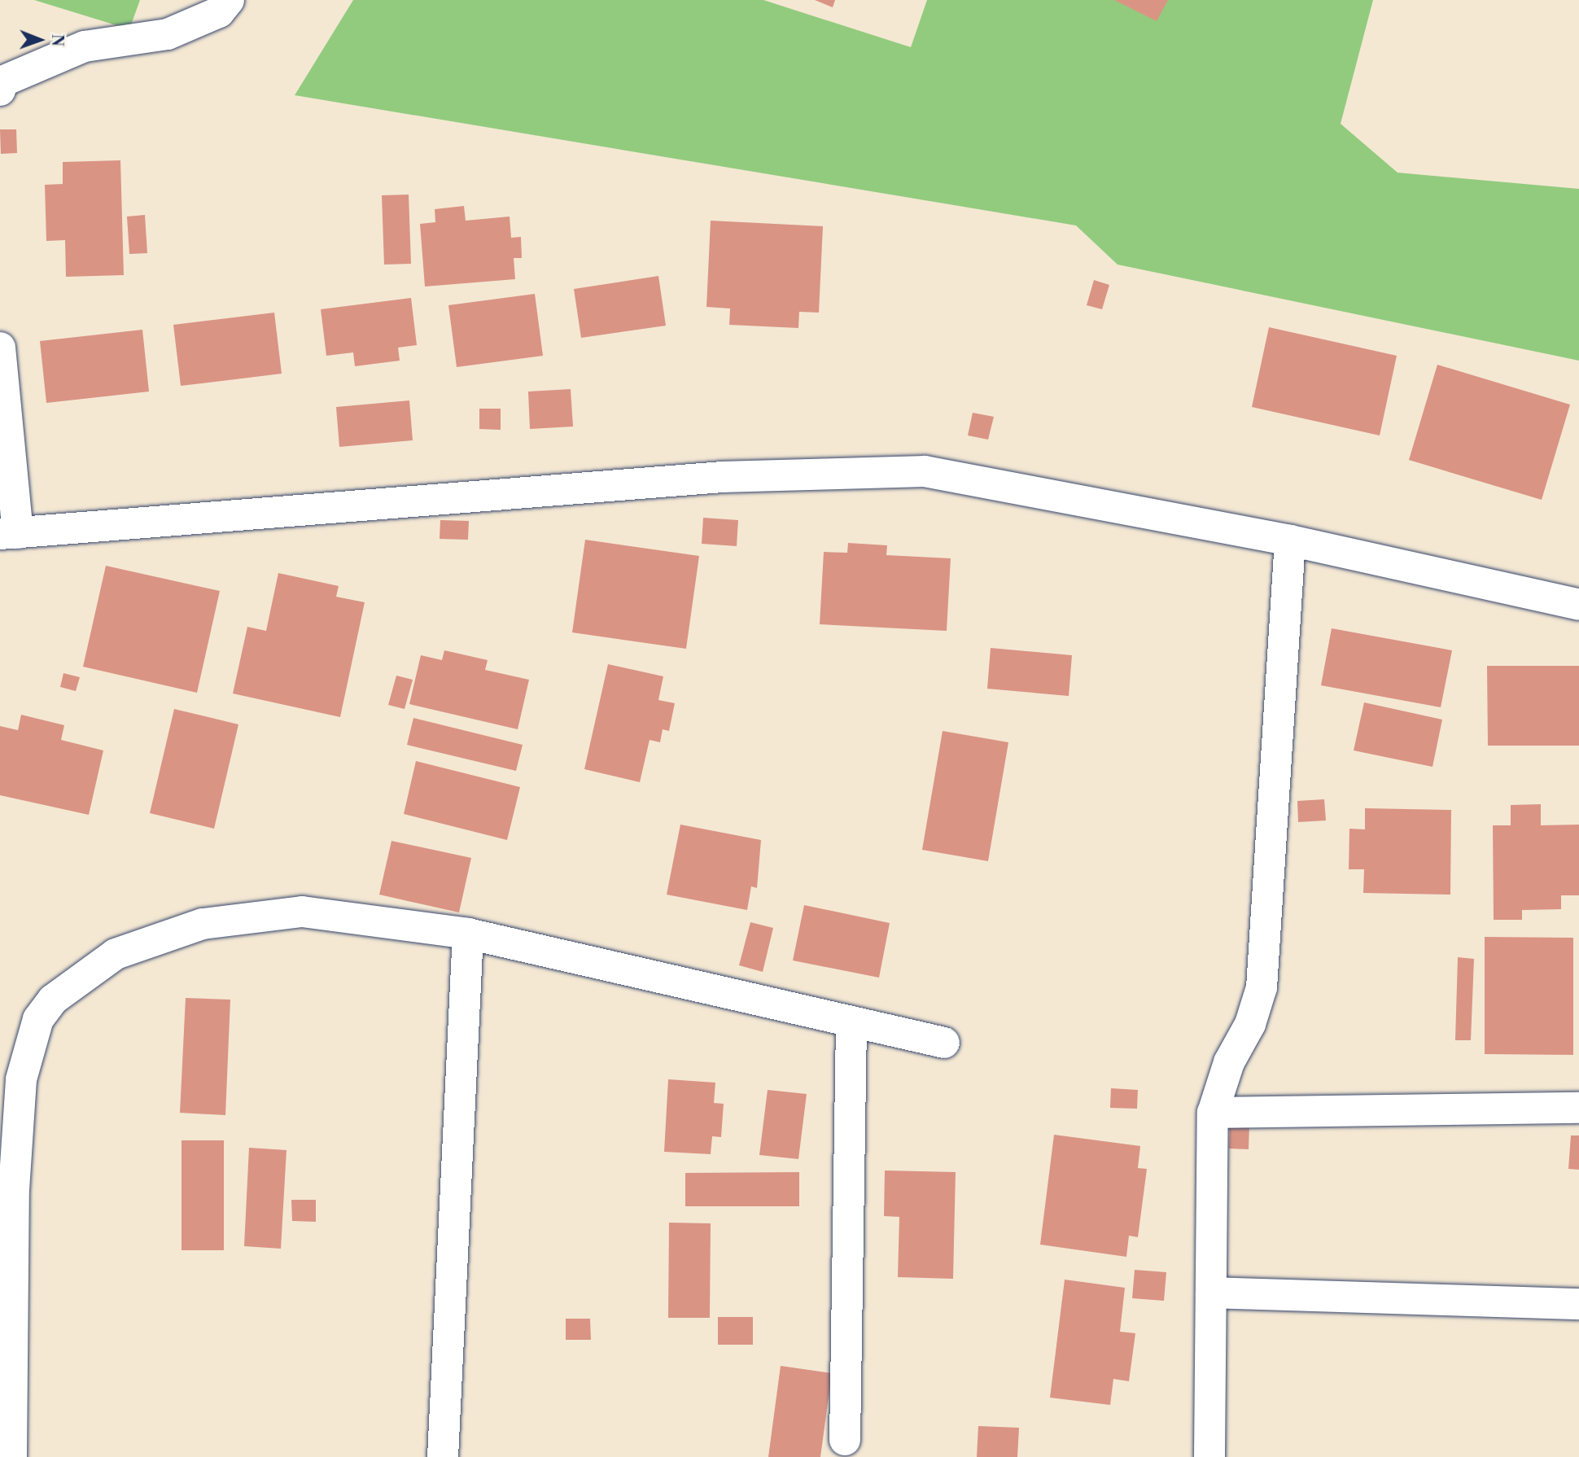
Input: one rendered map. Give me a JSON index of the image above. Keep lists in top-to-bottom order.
{
  "north": "right"
}
